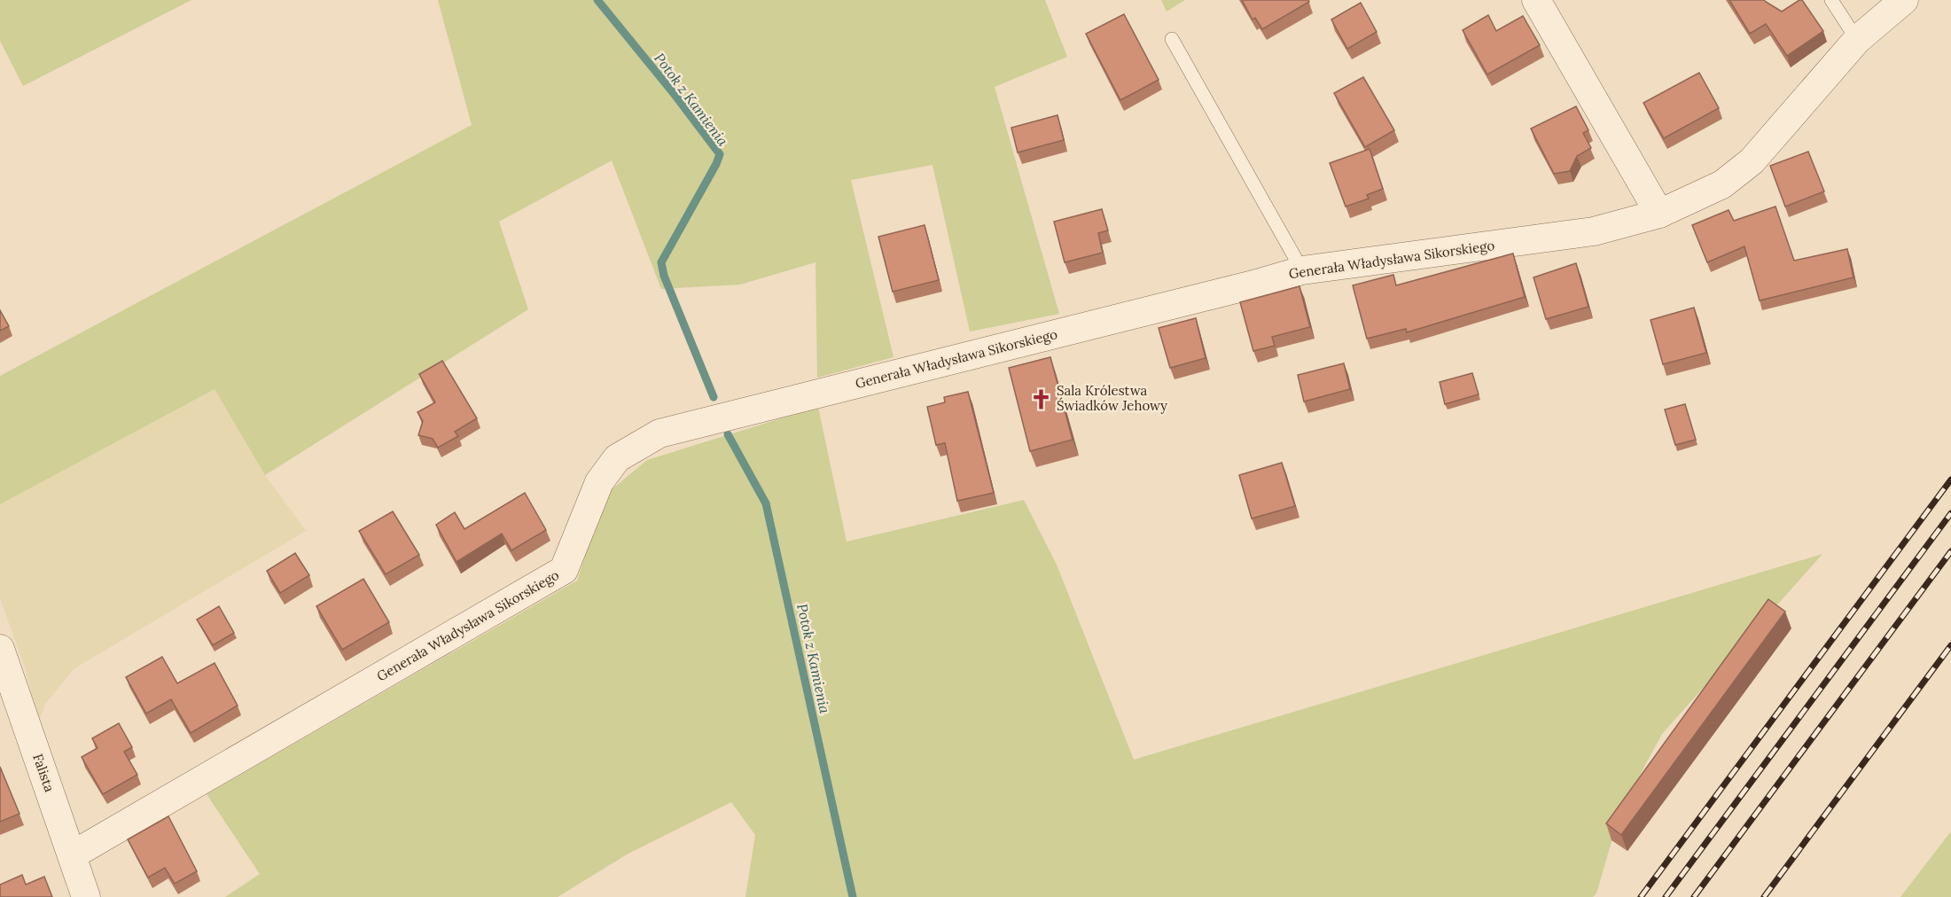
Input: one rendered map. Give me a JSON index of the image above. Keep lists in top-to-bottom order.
{
  "streets": {
    "street": ["Generała Władysława Sikorskiego", "Falista"]
  },
  "crossings": [
    ["Generała Władysława Sikorskiego", "Falista"]
  ],
  "water": ["Potok z Kamienia"],
  "places": {
    "church": ["Sala Królestwa Świadków Jehowy"]
  }
}
